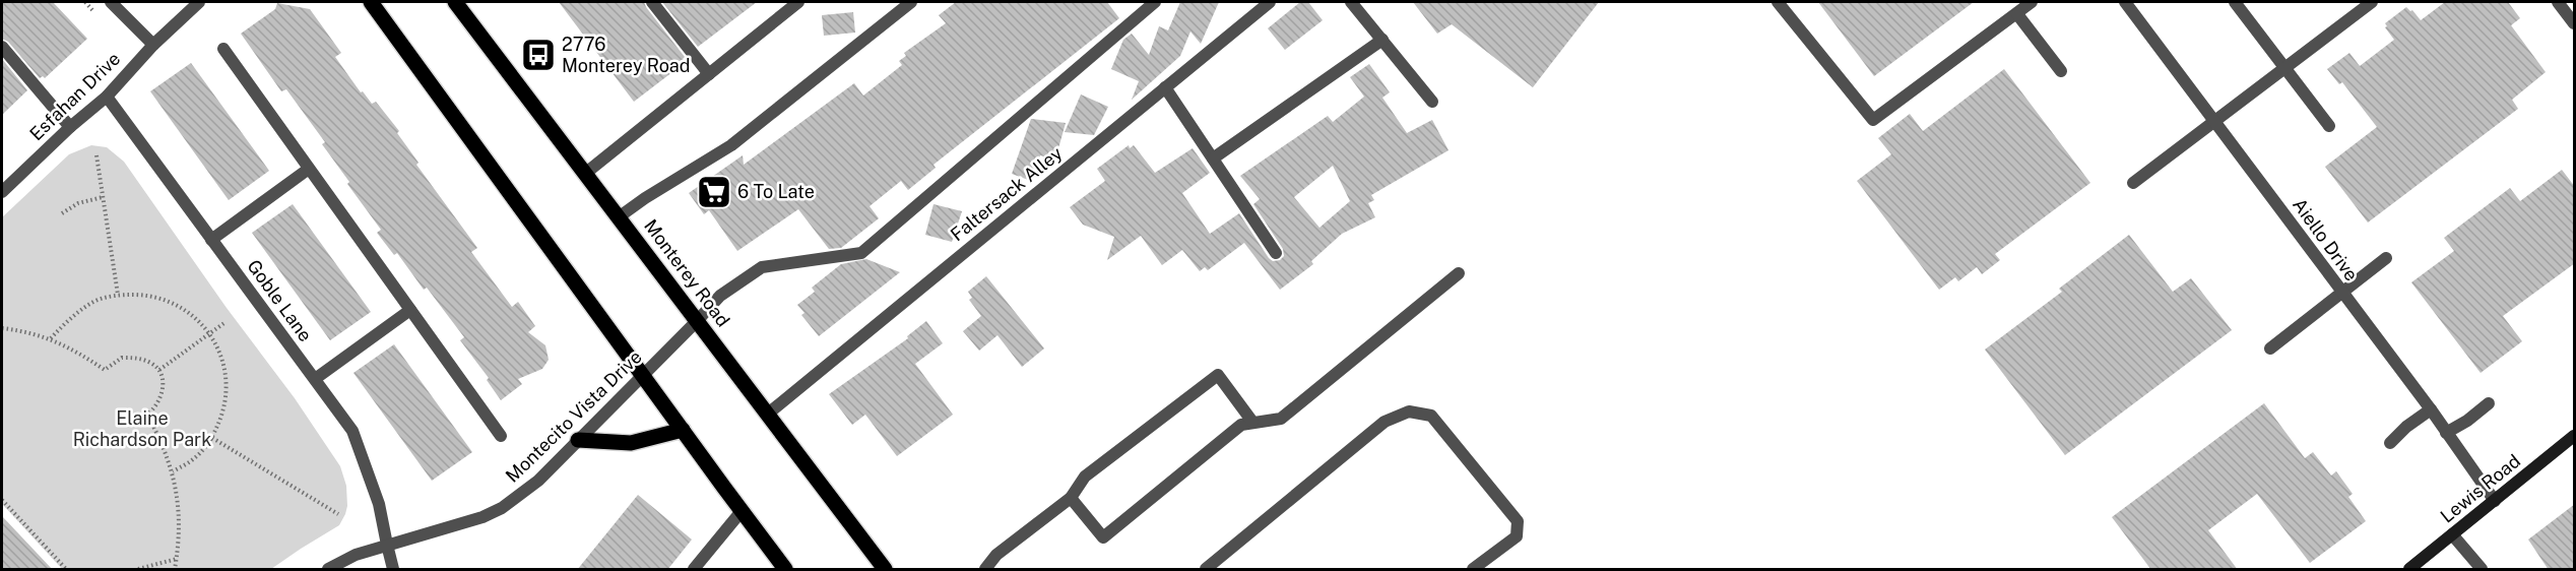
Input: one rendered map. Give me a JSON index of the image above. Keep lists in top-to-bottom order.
{
  "streets": {
    "main road": ["Monterey Road"],
    "street": [
      "Esfahan Drive",
      "Faltersack Alley",
      "Aiello Drive",
      "Goble Lane",
      "Montecito Vista Drive",
      "Lewis Road"
    ]
  },
  "crossings": [
    ["Esfahan Drive", "Goble Lane"],
    ["Faltersack Alley", "Monterey Road"],
    ["Aiello Drive", "Lewis Road"],
    ["Monterey Road", "Montecito Vista Drive"],
    ["Goble Lane", "Montecito Vista Drive"]
  ],
  "parks": ["Elaine Richardson Park"],
  "places": {
    "bus stop": ["2776 Monterey Road"],
    "supermarket": ["6 To Late"]
  }
}
